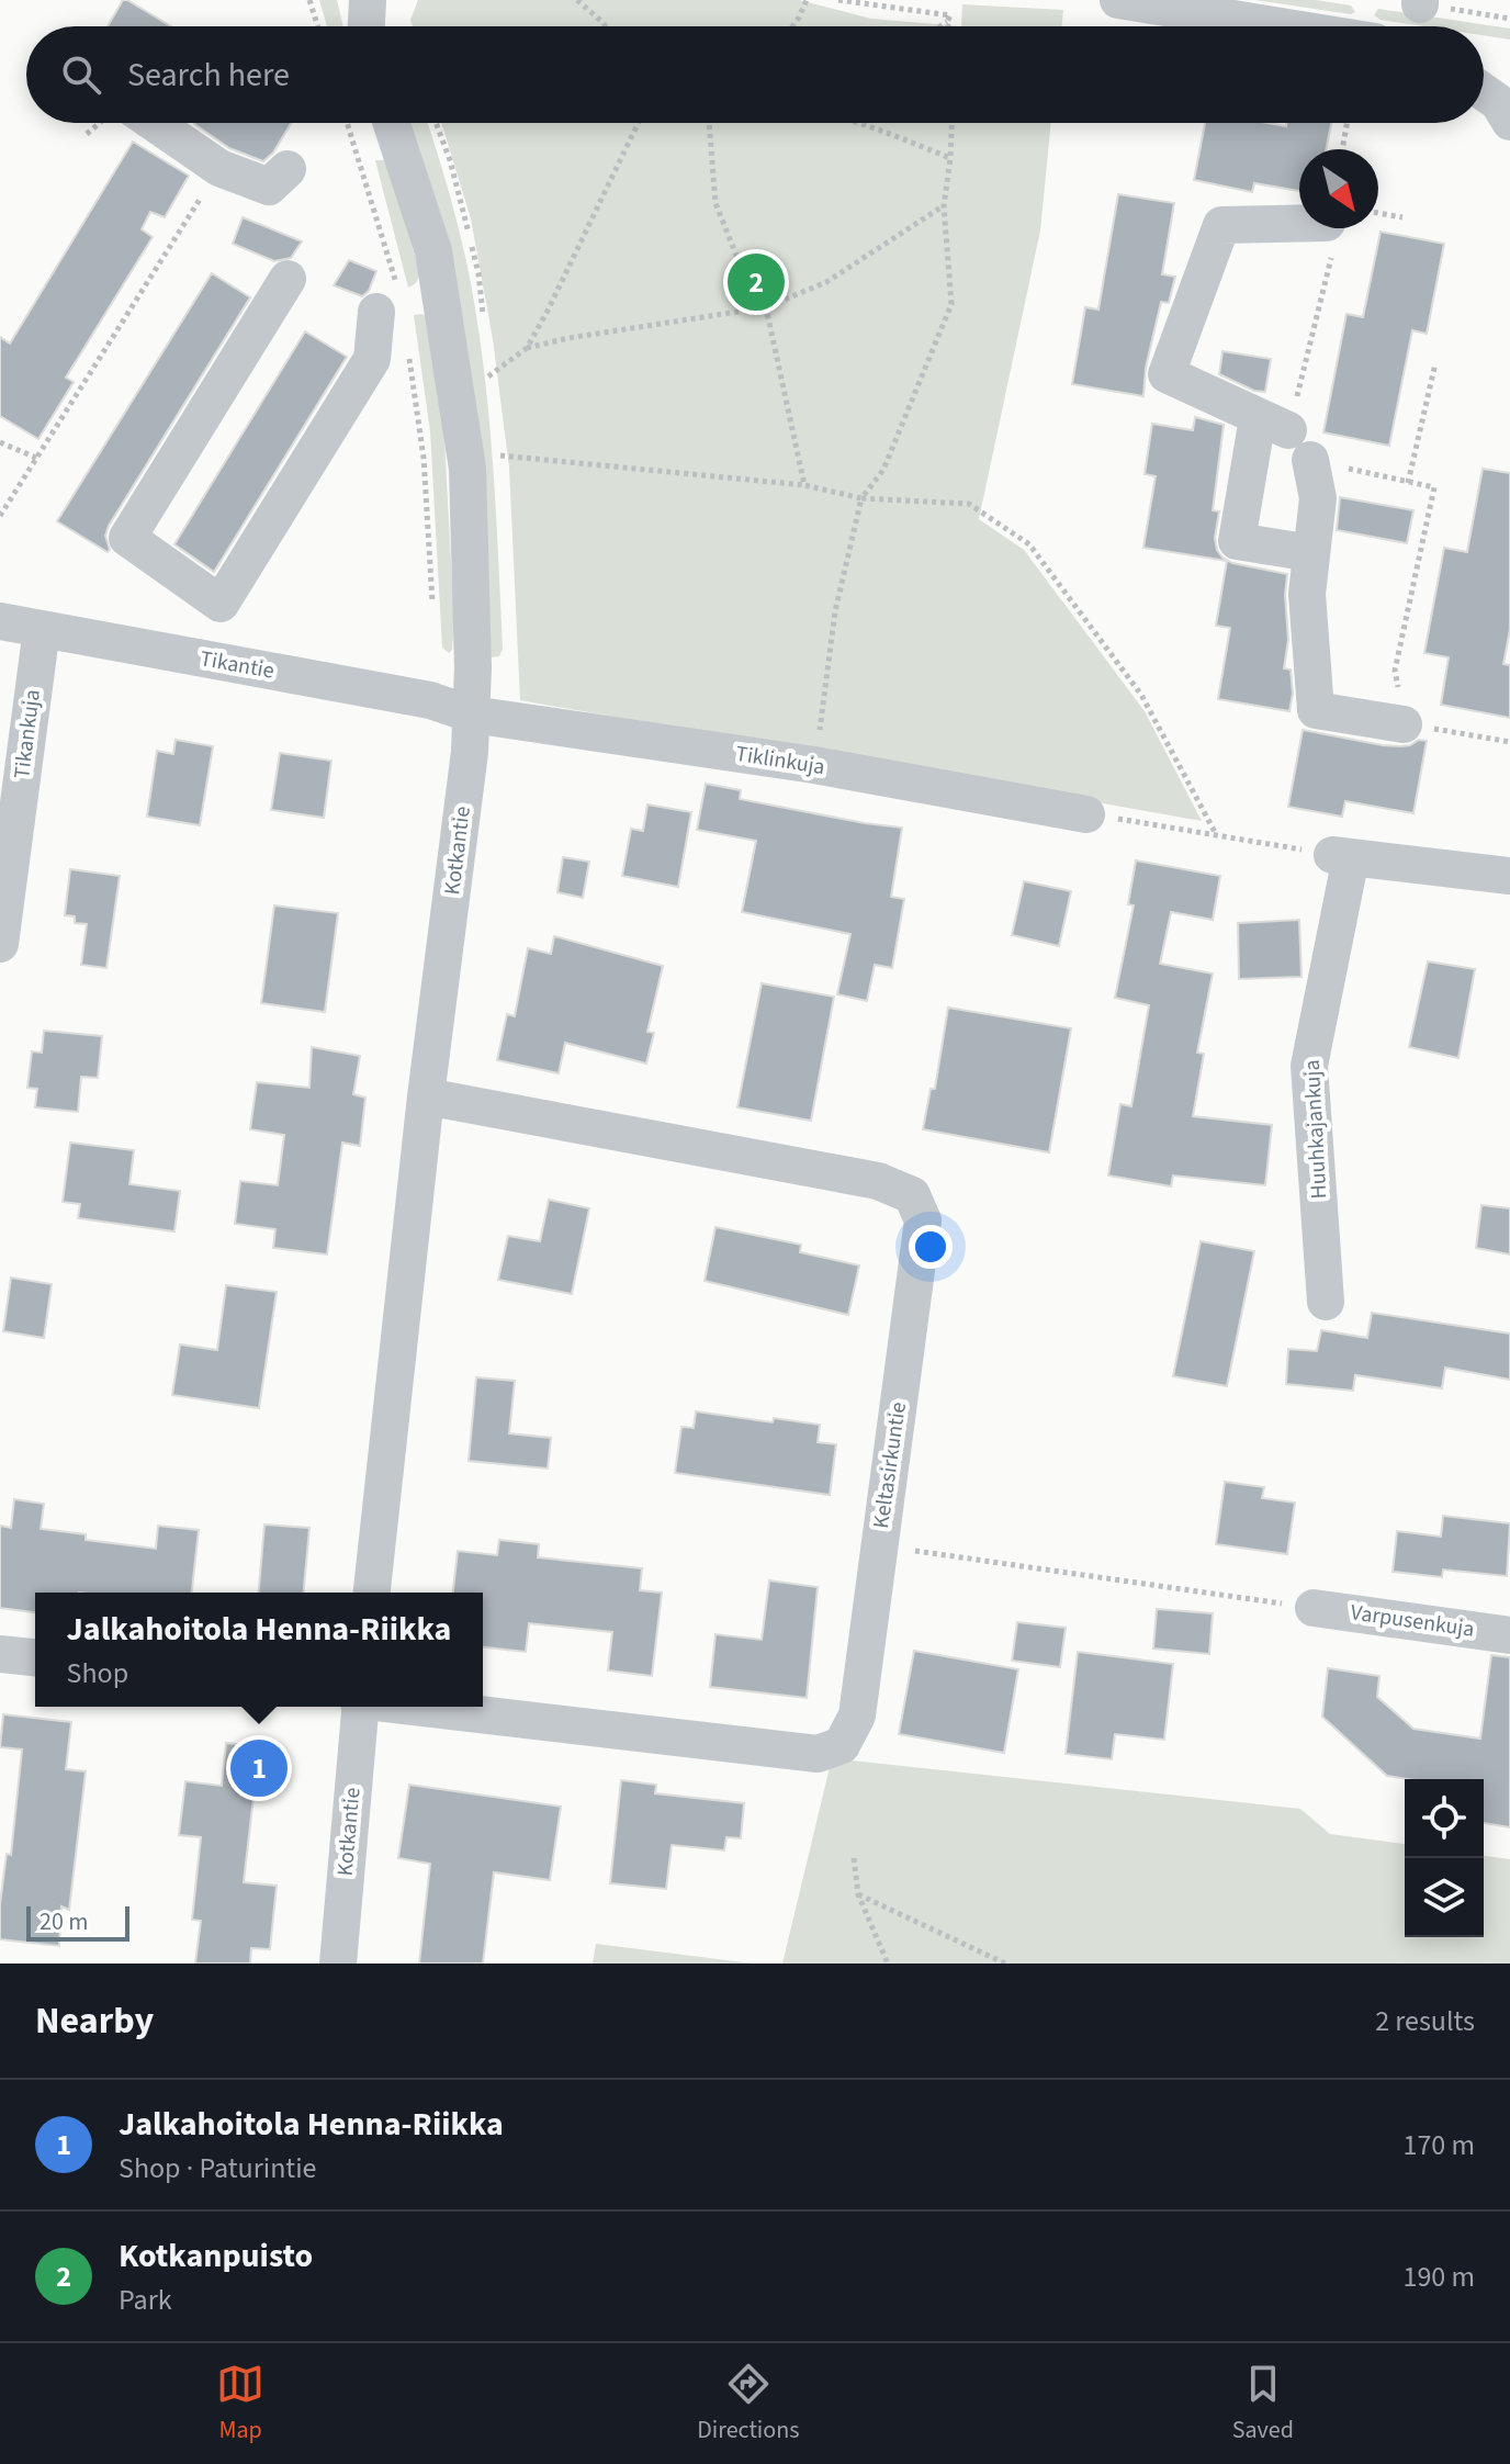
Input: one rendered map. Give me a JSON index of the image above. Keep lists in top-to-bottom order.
{
  "streets": {
    "street": [
      "Tikantie",
      "Tikankuja",
      "Tiklinkuja",
      "Kotkantie",
      "Huuhkajankuja",
      "Keltasirkuntie",
      "Varpusenkuja"
    ]
  },
  "crossings": [
    ["Tikantie", "Tikankuja"],
    ["Tikantie", "Tiklinkuja"],
    ["Tikantie", "Kotkantie"],
    ["Tiklinkuja", "Kotkantie"],
    ["Kotkantie", "Keltasirkuntie"]
  ],
  "scale_bar": "20 m",
  "north": "bottom right",
  "page": {
    "search": "Search here",
    "pins": ["2", "1"],
    "popup": ["Jalkahoitola Henna-Riikka", "Shop"],
    "scale": "20 m",
    "heading": ["Nearby", "2 results"],
    "list": [
      {
        "mark": "1",
        "name": "Jalkahoitola Henna-Riikka",
        "note": "Shop · Paturintie",
        "value": "170 m"
      },
      {
        "mark": "2",
        "name": "Kotkanpuisto",
        "note": "Park",
        "value": "190 m"
      }
    ],
    "nav": ["Map", "Directions", "Saved"]
  }
}
